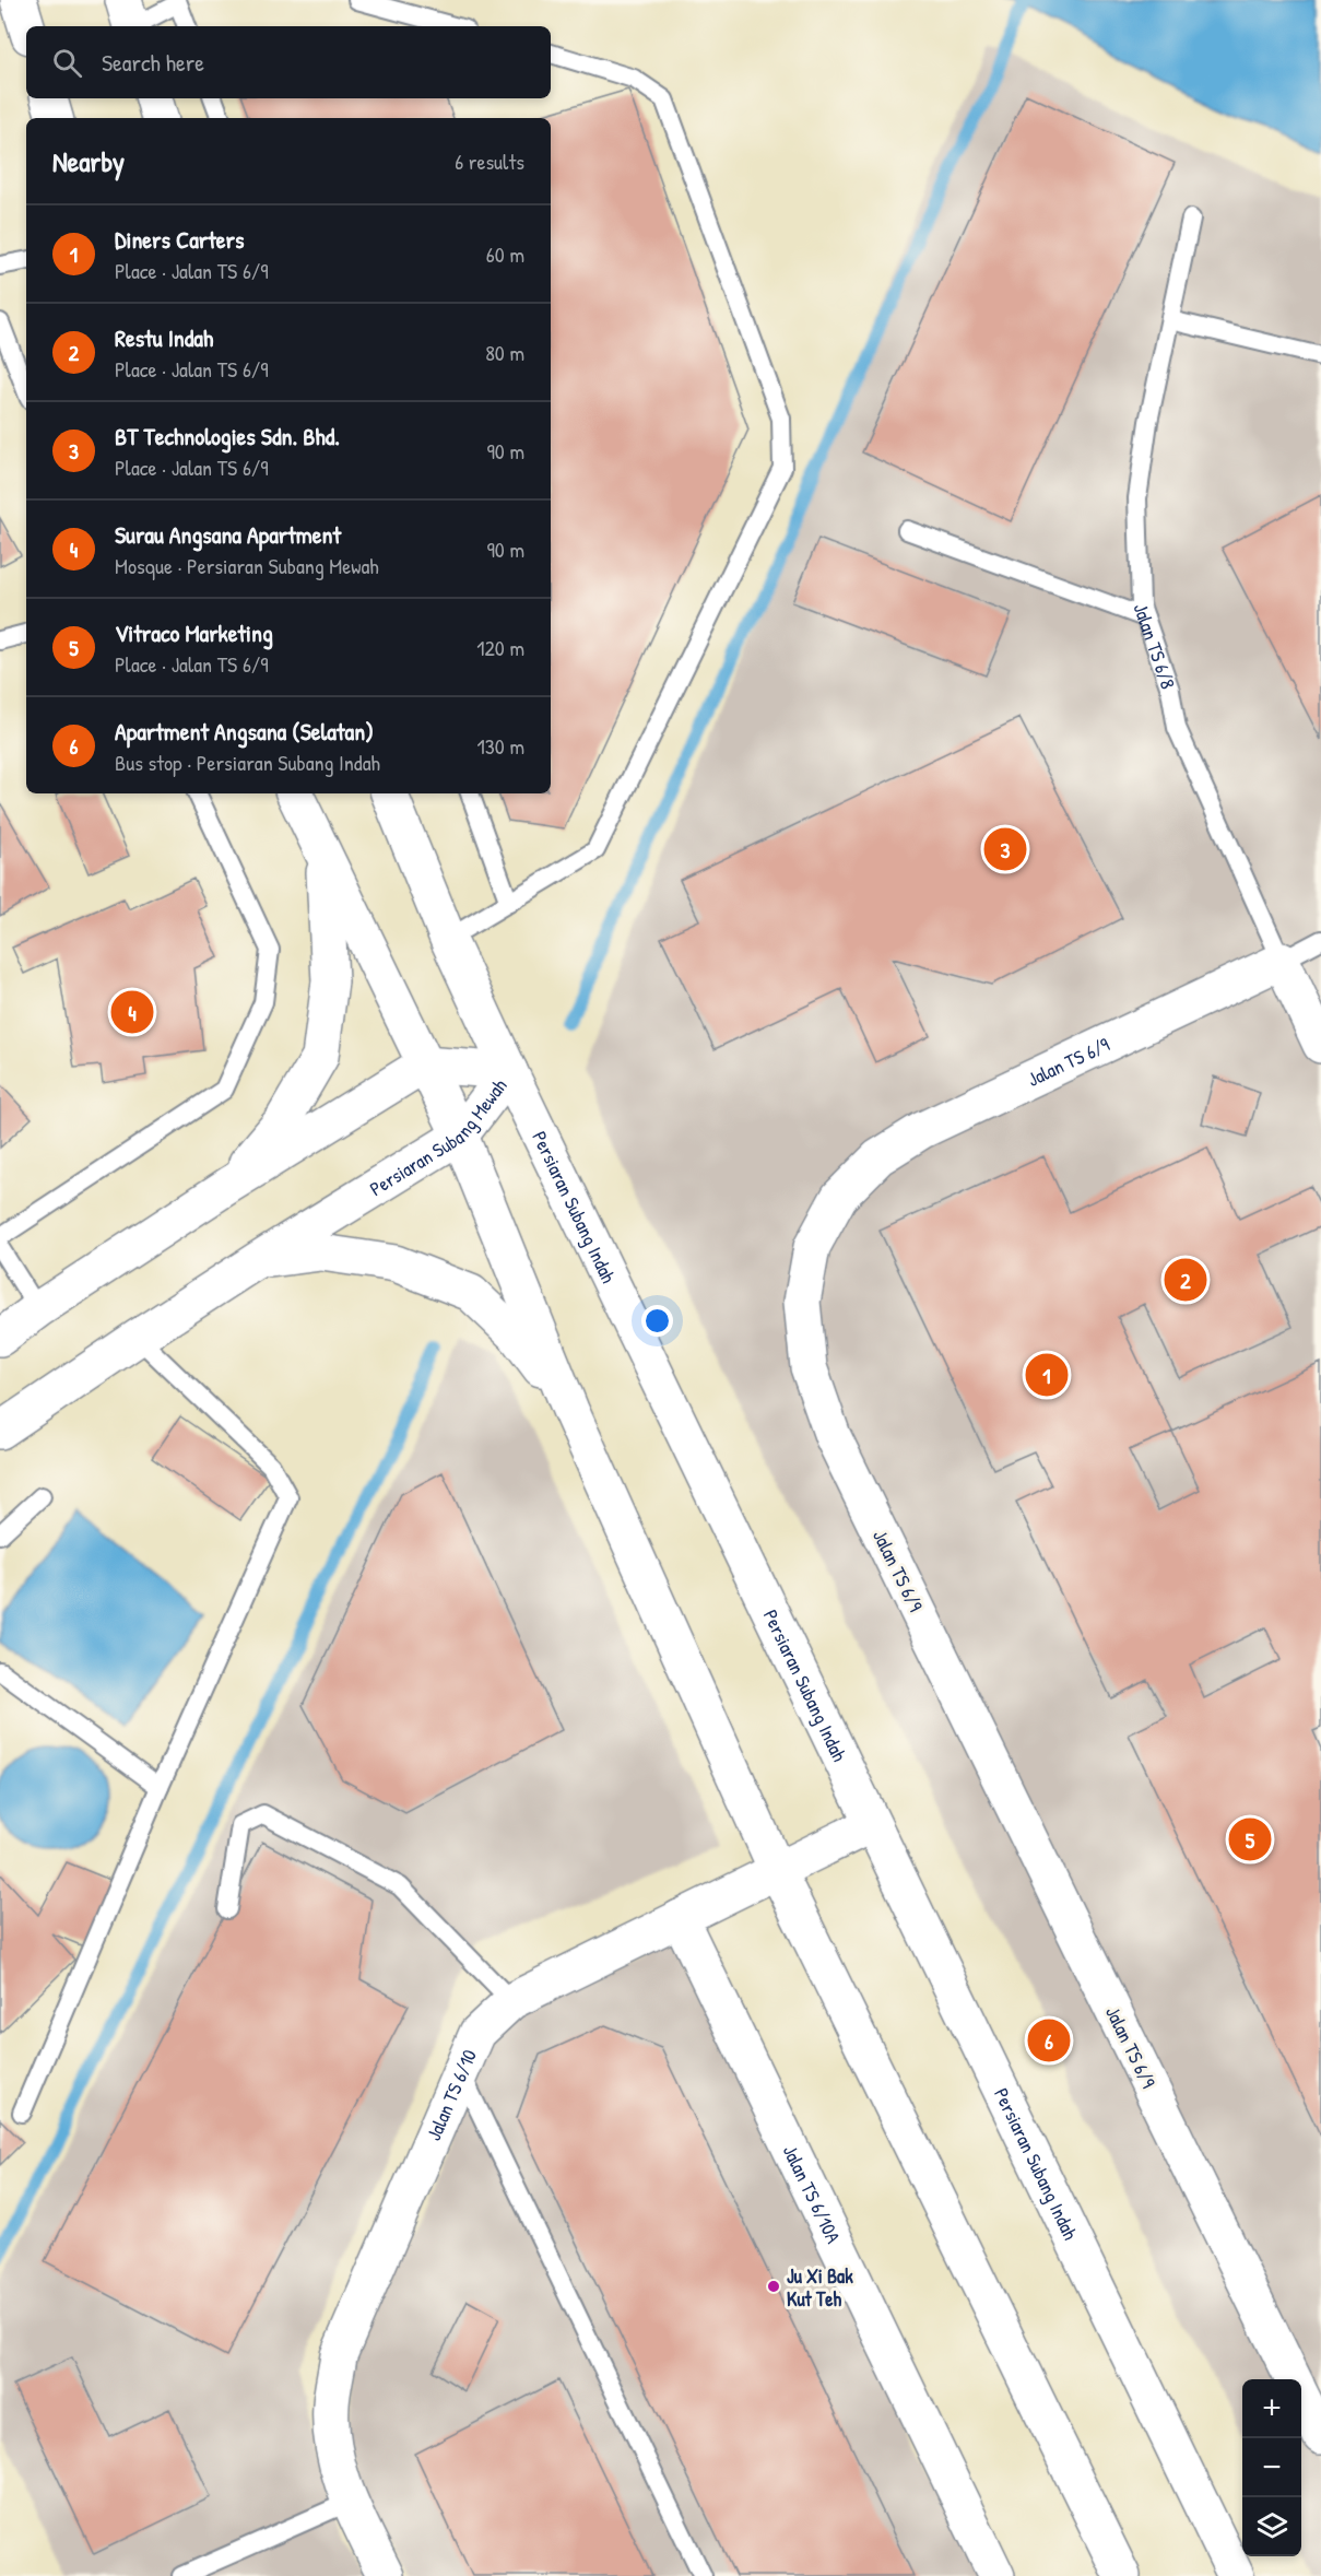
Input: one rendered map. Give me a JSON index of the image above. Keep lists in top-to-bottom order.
{
  "streets": {
    "main road": [
      "Jalan TS 6/8",
      "Jalan TS 6/9",
      "Persiaran Subang Mewah",
      "Persiaran Subang Indah",
      "Jalan TS 6/10",
      "Jalan TS 6/10A"
    ]
  },
  "crossings": [
    ["Jalan TS 6/8", "Jalan TS 6/9"],
    ["Persiaran Subang Mewah", "Persiaran Subang Indah"],
    ["Persiaran Subang Indah", "Jalan TS 6/10"],
    ["Jalan TS 6/10", "Jalan TS 6/10A"]
  ],
  "places": ["Ju Xi Bak Kut Teh"],
  "page": {
    "search": "Search here",
    "heading": ["Nearby", "6 results"],
    "list": [
      {
        "mark": "1",
        "name": "Diners Carters",
        "note": "Place · Jalan TS 6/9",
        "value": "60 m"
      },
      {
        "mark": "2",
        "name": "Restu Indah",
        "note": "Place · Jalan TS 6/9",
        "value": "80 m"
      },
      {
        "mark": "3",
        "name": "BT Technologies Sdn. Bhd.",
        "note": "Place · Jalan TS 6/9",
        "value": "90 m"
      },
      {
        "mark": "4",
        "name": "Surau Angsana Apartment",
        "note": "Mosque · Persiaran Subang Mewah",
        "value": "90 m"
      },
      {
        "mark": "5",
        "name": "Vitraco Marketing",
        "note": "Place · Jalan TS 6/9",
        "value": "120 m"
      },
      {
        "mark": "6",
        "name": "Apartment Angsana (Selatan)",
        "note": "Bus stop · Persiaran Subang Indah",
        "value": "130 m"
      }
    ],
    "pins": [
      "3",
      "4",
      "2",
      "1",
      "5",
      "6"
    ],
    "map_buttons": ["+", "−"]
  }
}
